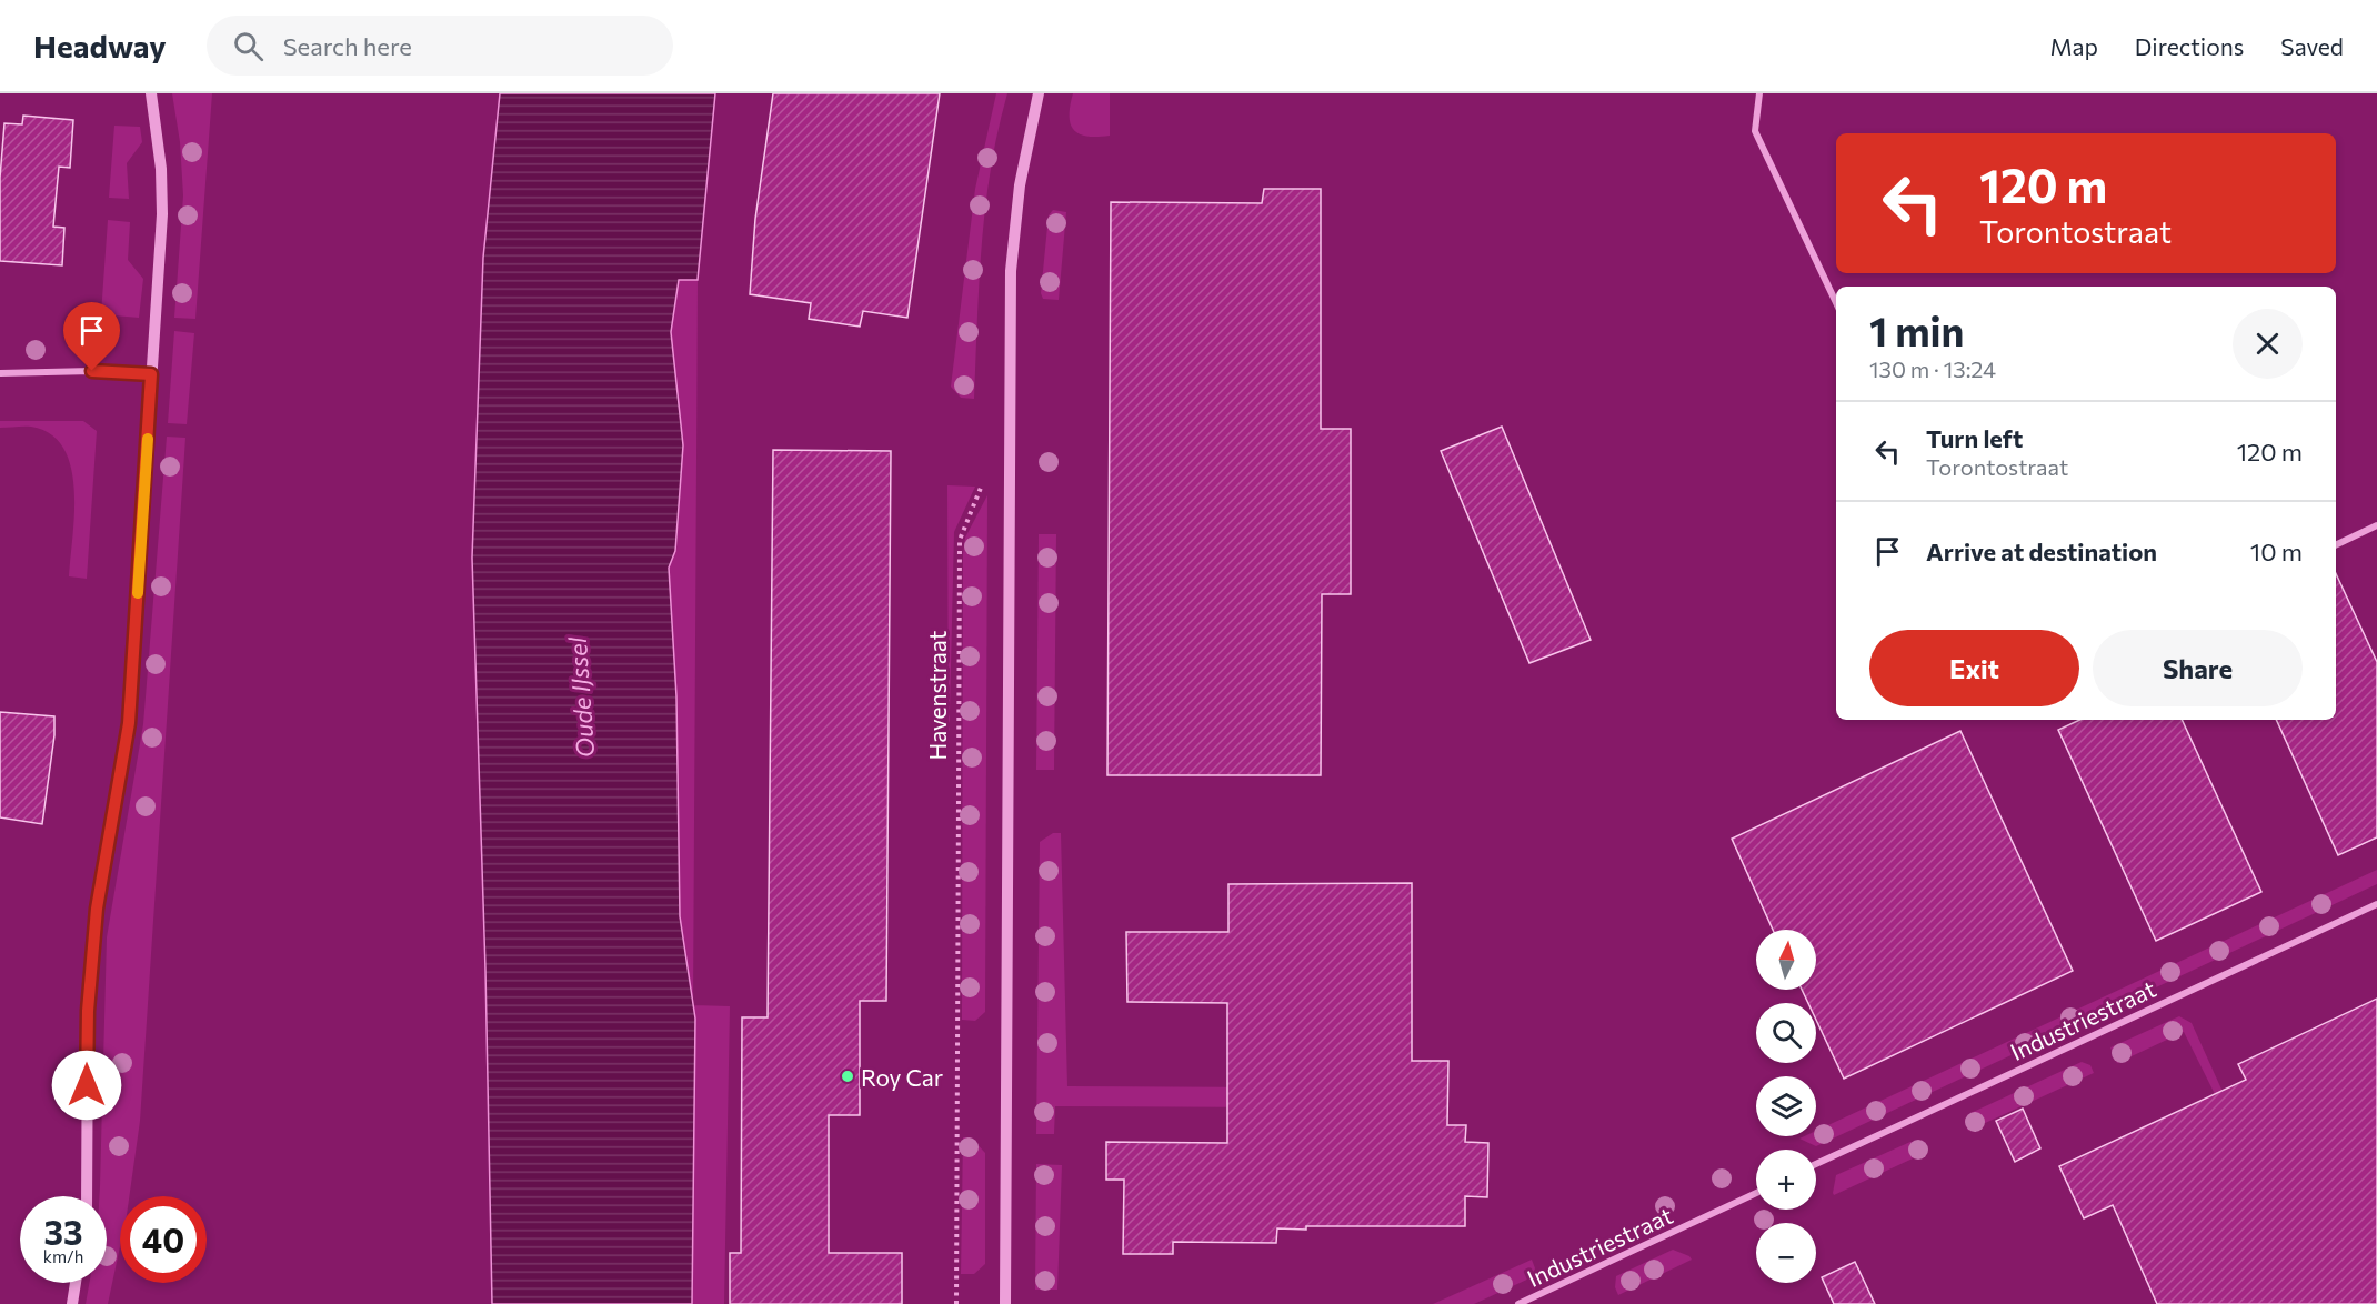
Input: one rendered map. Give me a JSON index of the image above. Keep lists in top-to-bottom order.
{
  "streets": {
    "street": ["Industriestraat"],
    "path": ["Havenstraat"]
  },
  "water": ["Oude IJssel"],
  "places": ["Roy Car"],
  "north": "top",
  "page": {
    "header": "Headway",
    "search": "Search here",
    "nav": ["Map", "Directions", "Saved"],
    "turn": ["120 m", "Torontostraat"],
    "heading": ["1 min", "130 m · 13:24"],
    "list": [
      {
        "name": "Turn left",
        "note": "Torontostraat",
        "value": "120 m"
      },
      {
        "name": "Arrive at destination",
        "value": "10 m"
      }
    ],
    "buttons": ["Exit", "Share"],
    "map_buttons": ["+", "−"],
    "speed": "33 km/h",
    "limit": "40"
  }
}
